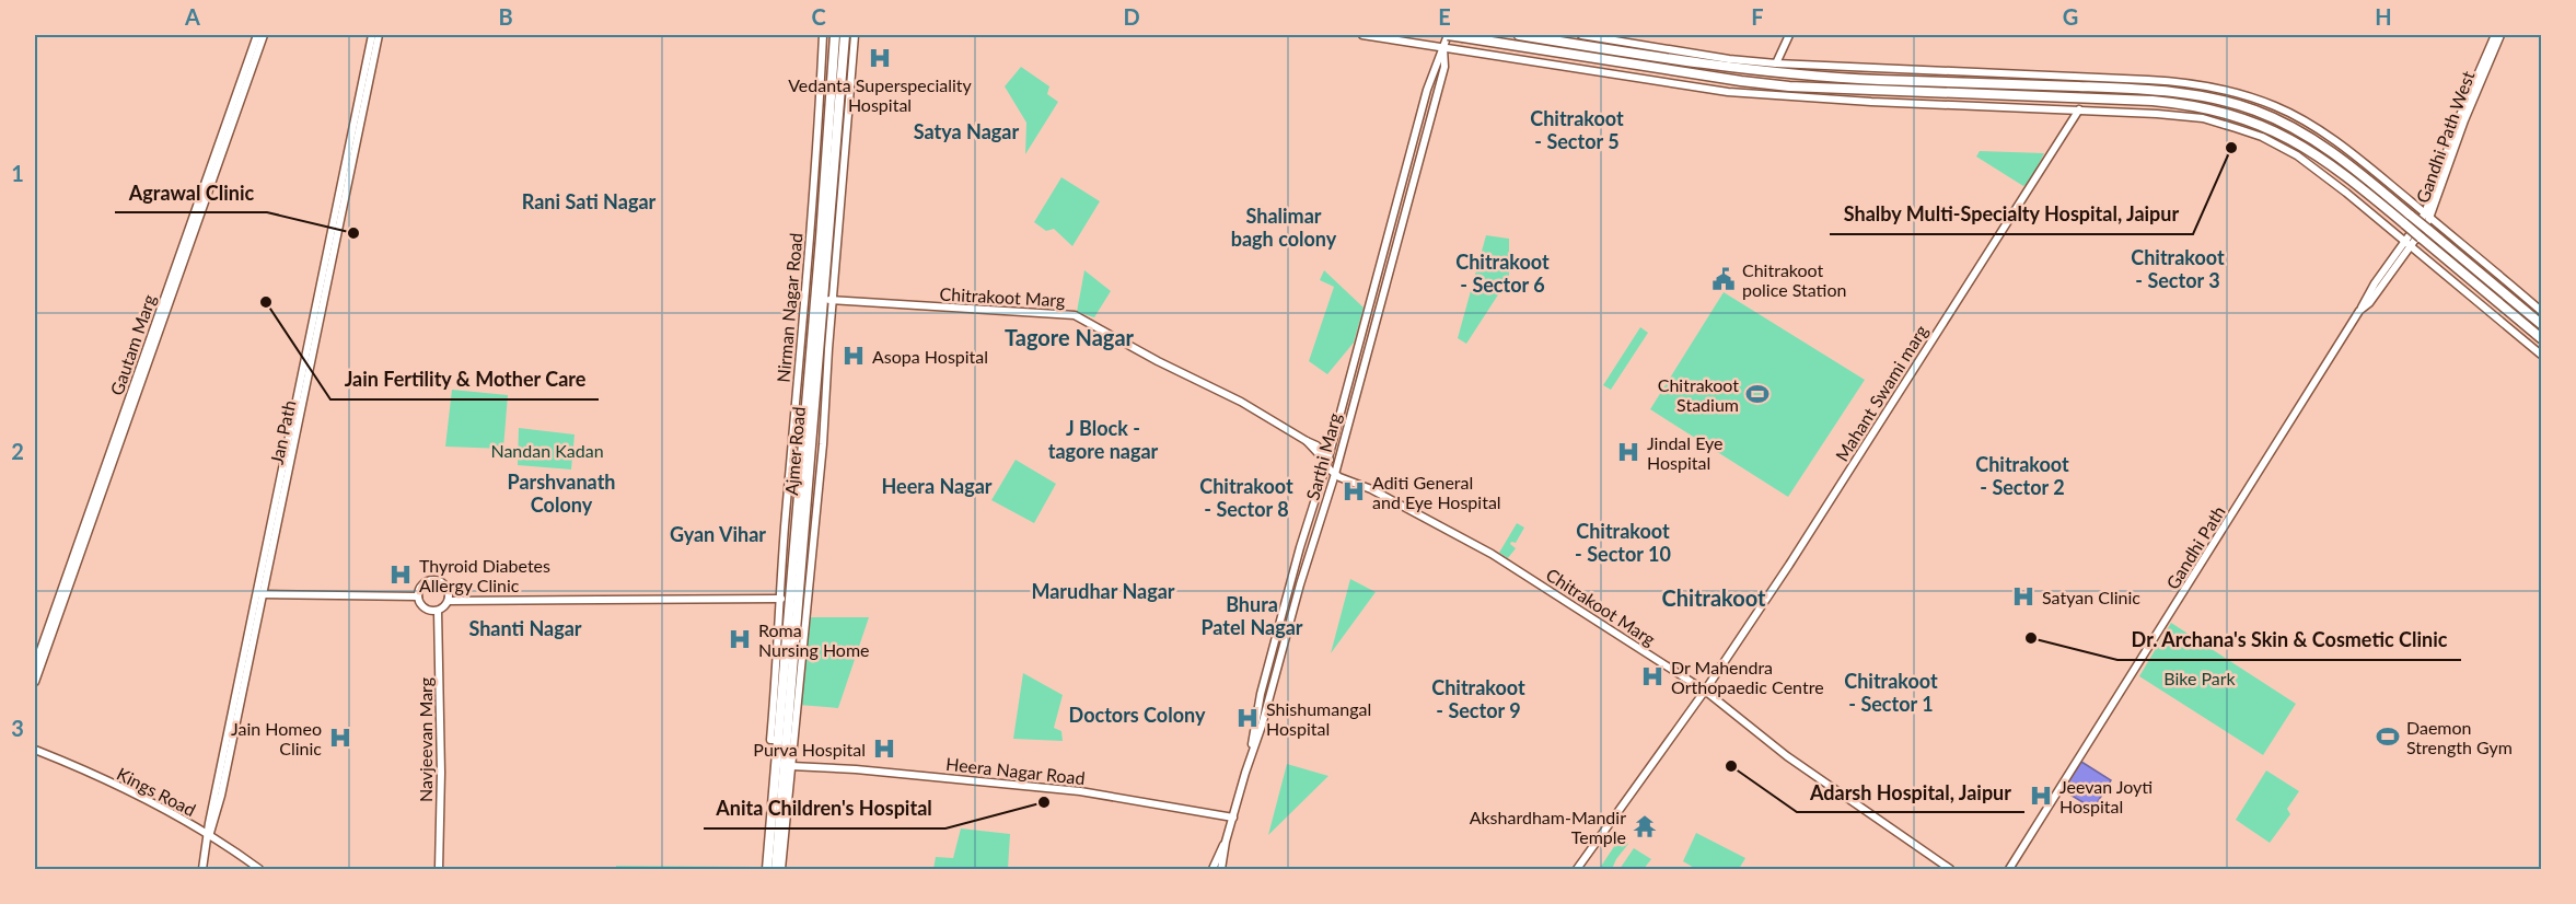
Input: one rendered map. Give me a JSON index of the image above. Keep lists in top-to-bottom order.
{
  "streets": {
    "highway": ["Ajmer Road"],
    "street": [
      "Gandhi Path West",
      "Chitrakoot Marg",
      "Nirman Nagar Road",
      "Gautam Marg",
      "Mahant Swami marg",
      "Jan Path",
      "Sarthi Marg",
      "Gandhi Path",
      "Navjeevan Marg",
      "Heera Nagar Road",
      "Kings Road"
    ]
  },
  "crossings": [
    ["Gandhi Path West", "Gandhi Path"],
    ["Chitrakoot Marg", "Nirman Nagar Road"],
    ["Chitrakoot Marg", "Mahant Swami marg"],
    ["Chitrakoot Marg", "Ajmer Road"],
    ["Chitrakoot Marg", "Sarthi Marg"],
    ["Nirman Nagar Road", "Ajmer Road"],
    ["Jan Path", "Kings Road"],
    ["Ajmer Road", "Heera Nagar Road"],
    ["Sarthi Marg", "Heera Nagar Road"]
  ],
  "districts": [
    "Chitrakoot - Sector 5",
    "Satya Nagar",
    "Rani Sati Nagar",
    "Shalimar bagh colony",
    "Chitrakoot - Sector 3",
    "Chitrakoot - Sector 6",
    "Tagore Nagar",
    "J Block - tagore nagar",
    "Chitrakoot - Sector 2",
    "Parshvanath Colony",
    "Heera Nagar",
    "Chitrakoot - Sector 8",
    "Chitrakoot - Sector 10",
    "Gyan Vihar",
    "Marudhar Nagar",
    "Chitrakoot",
    "Bhura Patel Nagar",
    "Shanti Nagar",
    "Chitrakoot - Sector 1",
    "Chitrakoot - Sector 9",
    "Doctors Colony"
  ],
  "parks": ["Nandan Kadan", "Bike Park"],
  "places": {
    "hospital": [
      "Vedanta Superspeciality Hospital",
      "Asopa Hospital",
      "Jindal Eye Hospital",
      "Aditi General and Eye Hospital",
      "Thyroid Diabetes Allergy Clinic",
      "Satyan Clinic",
      "Roma Nursing Home",
      "Dr Mahendra Orthopaedic Centre",
      "Shishumangal Hospital",
      "Jain Homeo Clinic",
      "Purva Hospital",
      "Jeevan Joyti Hospital"
    ],
    "other": [
      "Shalby Multi-Specialty Hospital, Jaipur",
      "Agrawal Clinic",
      "Jain Fertility & Mother Care",
      "Dr. Archana's Skin & Cosmetic Clinic",
      "Adarsh Hospital, Jaipur",
      "Anita Children's Hospital"
    ],
    "public building": ["Chitrakoot police Station"],
    "sports": ["Chitrakoot Stadium", "Daemon Strength Gym"],
    "temple": ["Akshardham-Mandir Temple"]
  },
  "grid": {
    "columns": [
      "A",
      "B",
      "C",
      "D",
      "E",
      "F",
      "G",
      "H"
    ],
    "rows": ["1", "2", "3"]
  }
}
